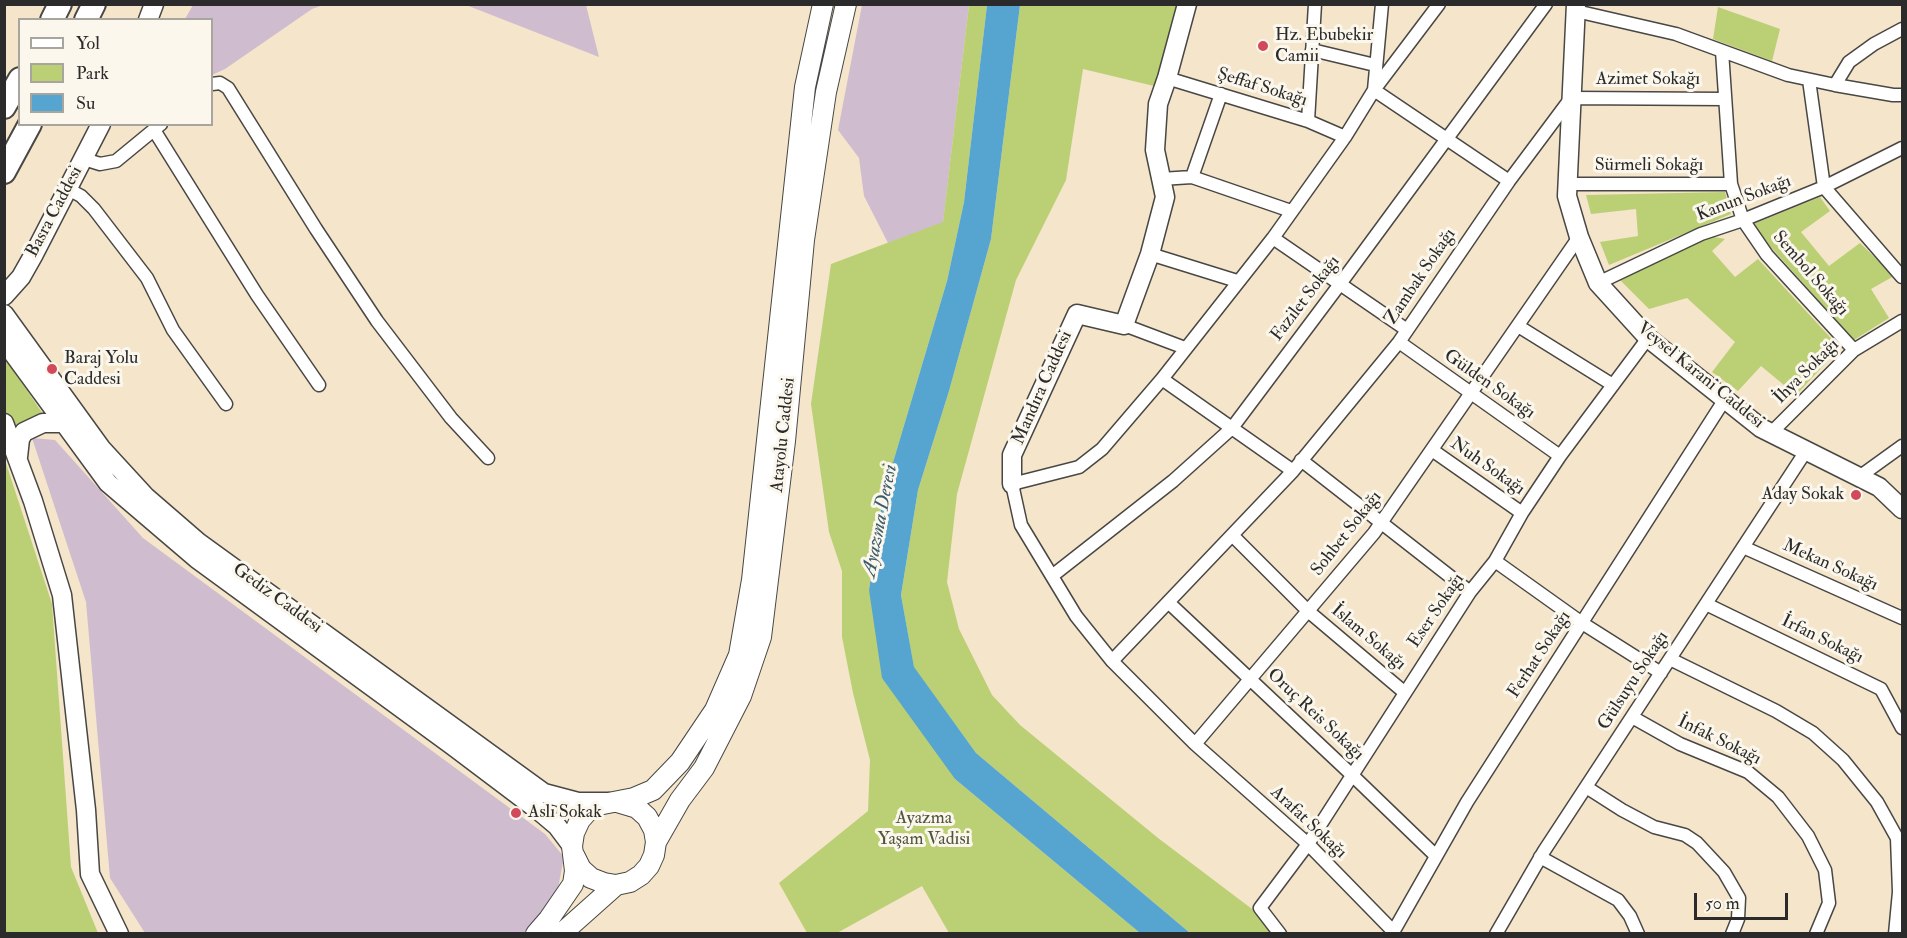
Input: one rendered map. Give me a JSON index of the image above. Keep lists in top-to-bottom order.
{
  "streets": {
    "main road": [
      "Basra Caddesi",
      "Veysel Karani Caddesi",
      "Mandıra Caddesi",
      "Atayolu Caddesi",
      "Gediz Caddesi"
    ],
    "street": [
      "Azimet Sokağı",
      "Şeffaf Sokağı",
      "Sürmeli Sokağı",
      "Kanun Sokağı",
      "Sembol Sokağı",
      "Zambak Sokağı",
      "Fazilet Sokağı",
      "İhya Sokağı",
      "Gülden Sokağı",
      "Nuh Sokağı",
      "Sohbet Sokağı",
      "Mekan Sokağı",
      "Eser Sokağı",
      "İslam Sokağı",
      "İrfan Sokağı",
      "Ferhat Sokağı",
      "Gülsuyu Sokağı",
      "Oruç Reis Sokağı",
      "İnfak Sokağı",
      "Arafat Sokağı"
    ]
  },
  "crossings": [
    ["Azimet Sokağı", "Sembol Sokağı"],
    ["Azimet Sokağı", "Zambak Sokağı"],
    ["Azimet Sokağı", "Veysel Karani Caddesi"],
    ["Sürmeli Sokağı", "Sembol Sokağı"],
    ["Sürmeli Sokağı", "Veysel Karani Caddesi"],
    ["Kanun Sokağı", "Sembol Sokağı"],
    ["Kanun Sokağı", "Veysel Karani Caddesi"],
    ["Sembol Sokağı", "İhya Sokağı"],
    ["Zambak Sokağı", "Veysel Karani Caddesi"],
    ["Zambak Sokağı", "Gülden Sokağı"],
    ["Zambak Sokağı", "İslam Sokağı"],
    ["Zambak Sokağı", "Oruç Reis Sokağı"],
    ["İhya Sokağı", "Veysel Karani Caddesi"],
    ["Veysel Karani Caddesi", "Sohbet Sokağı"],
    ["Veysel Karani Caddesi", "Eser Sokağı"],
    ["Veysel Karani Caddesi", "Ferhat Sokağı"],
    ["Veysel Karani Caddesi", "Gülsuyu Sokağı"],
    ["Gülden Sokağı", "Sohbet Sokağı"],
    ["Gülden Sokağı", "Eser Sokağı"],
    ["Atayolu Caddesi", "Gediz Caddesi"],
    ["Nuh Sokağı", "Sohbet Sokağı"],
    ["Nuh Sokağı", "Eser Sokağı"],
    ["Sohbet Sokağı", "İslam Sokağı"],
    ["Sohbet Sokağı", "Oruç Reis Sokağı"],
    ["Sohbet Sokağı", "Arafat Sokağı"],
    ["Mekan Sokağı", "Gülsuyu Sokağı"],
    ["Eser Sokağı", "İslam Sokağı"],
    ["Eser Sokağı", "Oruç Reis Sokağı"],
    ["Eser Sokağı", "Arafat Sokağı"],
    ["İrfan Sokağı", "Gülsuyu Sokağı"],
    ["Ferhat Sokağı", "Oruç Reis Sokağı"],
    ["Ferhat Sokağı", "Arafat Sokağı"],
    ["Gülsuyu Sokağı", "İnfak Sokağı"]
  ],
  "water": ["Ayazma Deresi"],
  "parks": ["Ayazma Yaşam Vadisi"],
  "places": [
    "Hz. Ebubekir Camii",
    "Baraj Yolu Caddesi",
    "Aday Sokak",
    "Aslı Sokak"
  ],
  "legend": ["Yol", "Park", "Su"],
  "scale_bar": "50 m"
}
